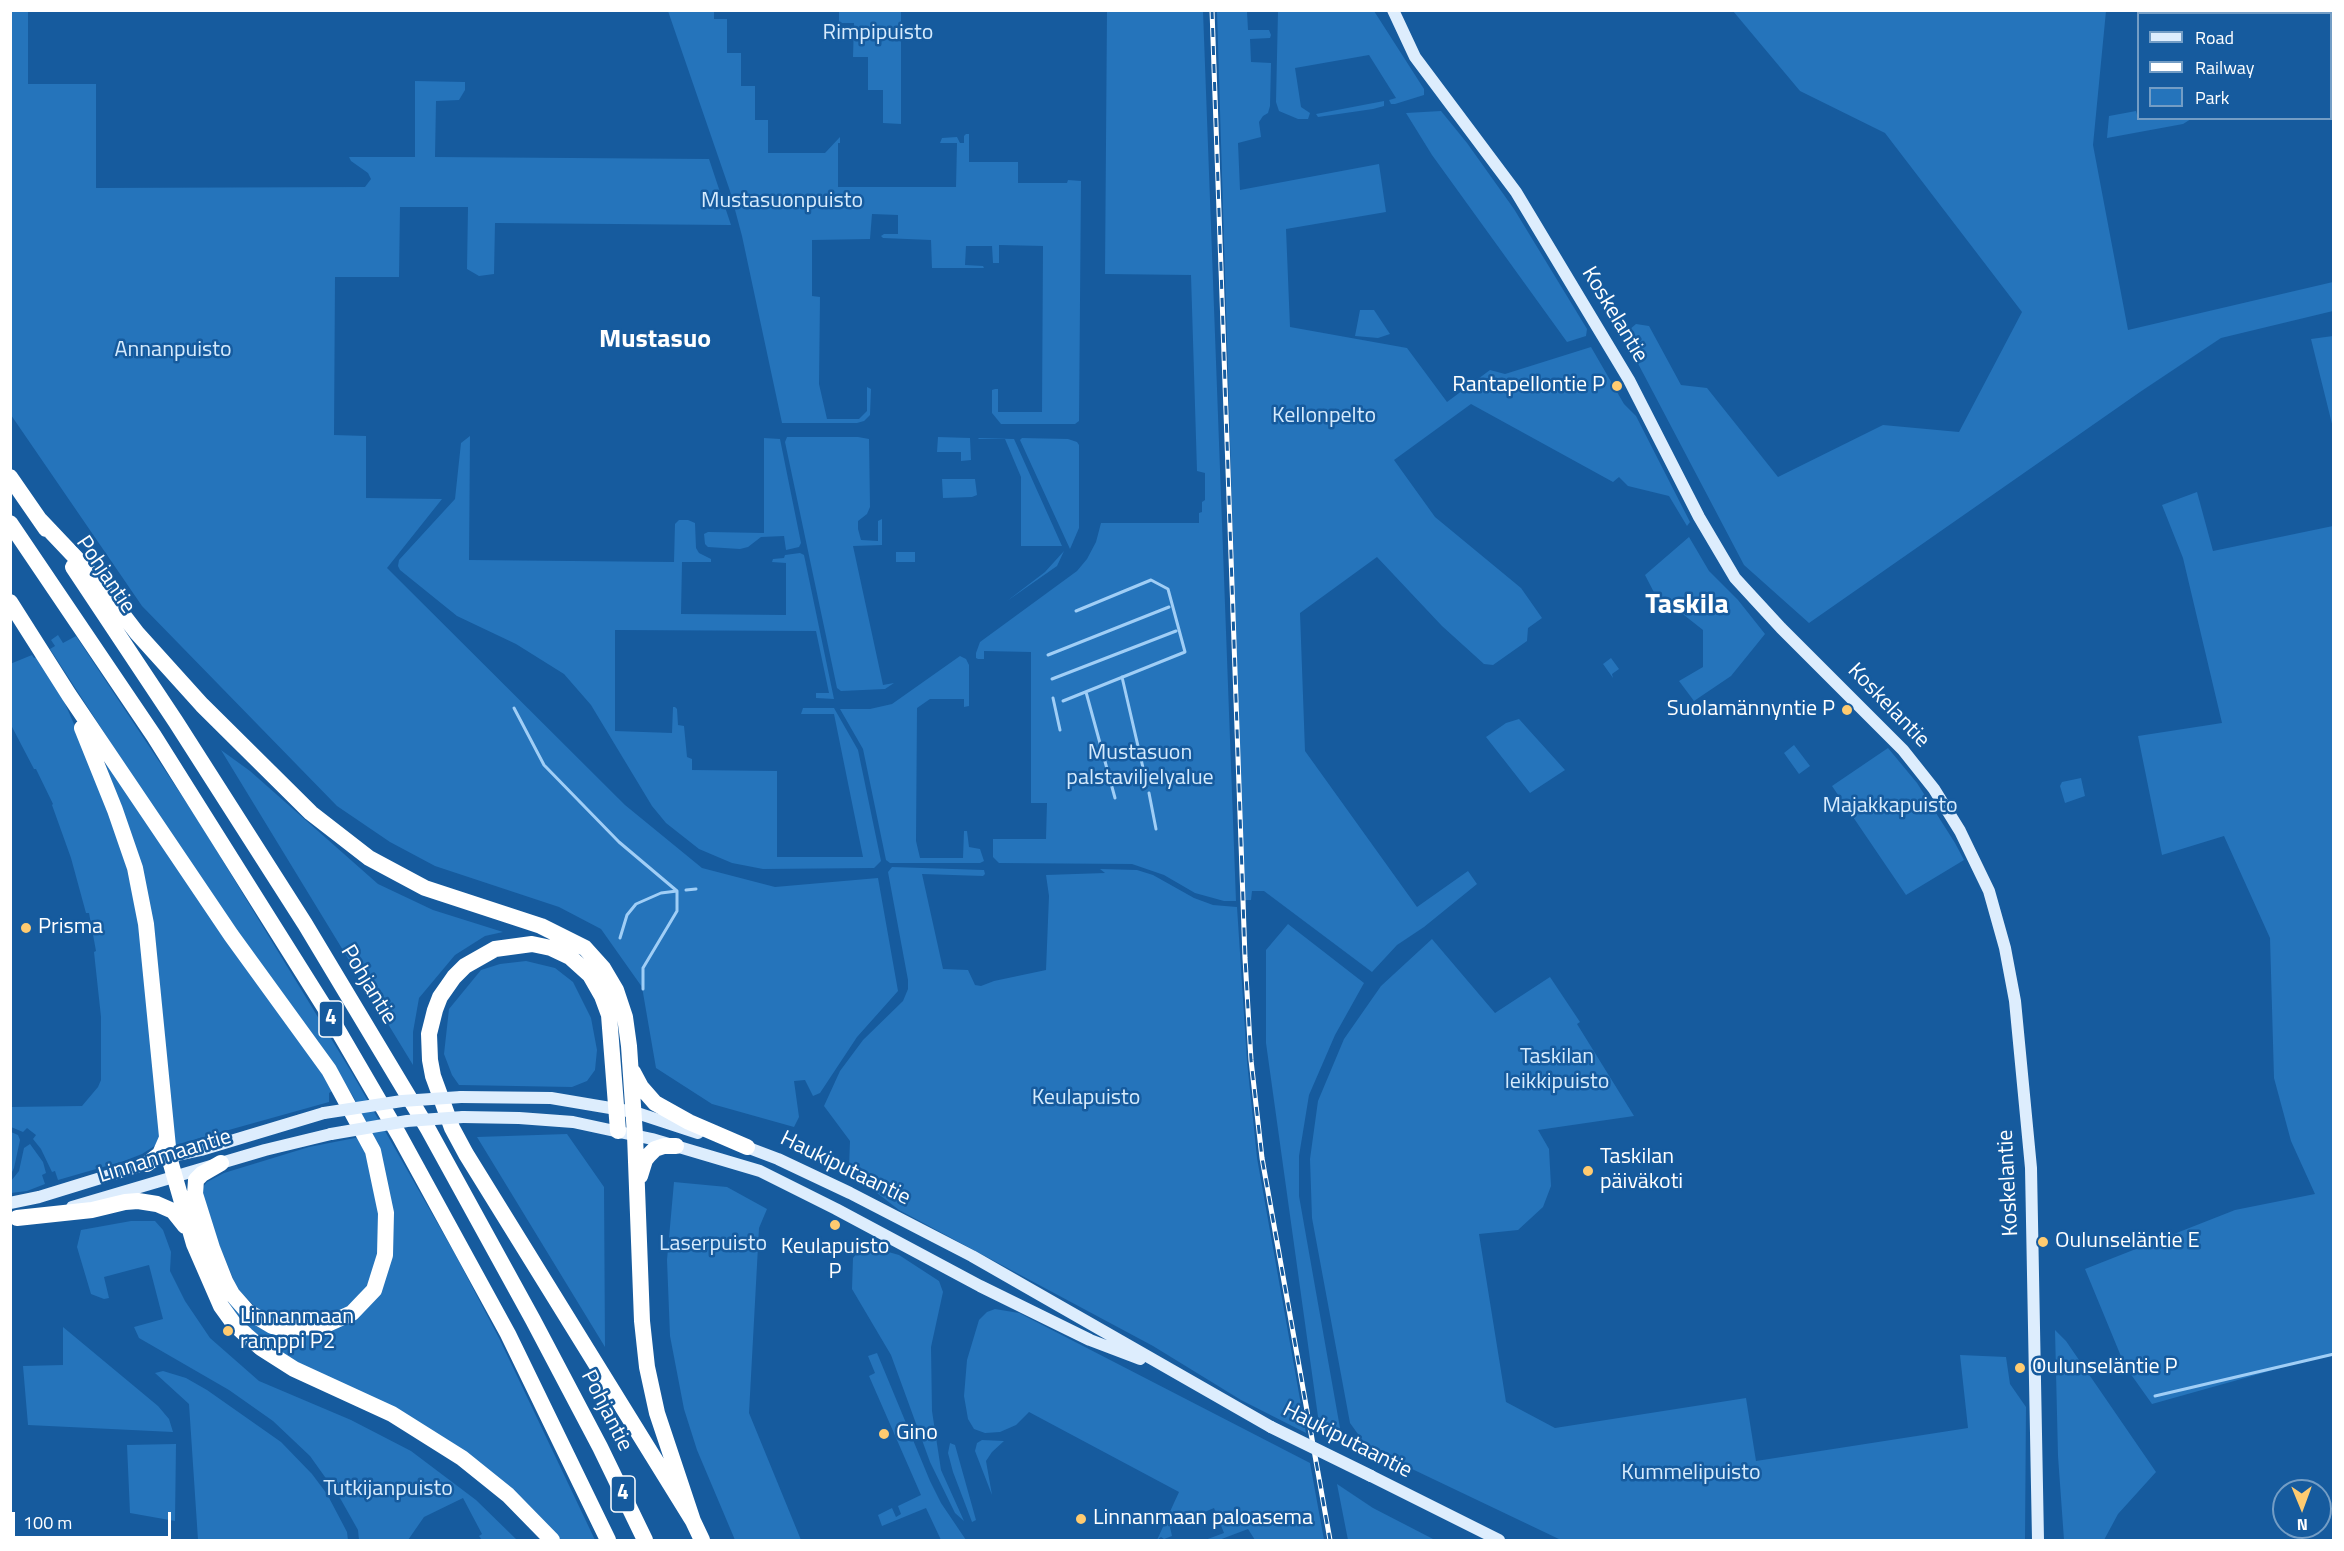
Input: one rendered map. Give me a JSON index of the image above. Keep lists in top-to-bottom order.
{
  "streets": {
    "highway": ["Pohjantie", "4"],
    "main road": ["Koskelantie", "Linnanmaantie", "Haukiputaantie"]
  },
  "crossings": [
    ["Linnanmaantie", "Haukiputaantie"]
  ],
  "districts": ["Mustasuo", "Taskila"],
  "parks": [
    "Rimpipuisto",
    "Mustasuonpuisto",
    "Annanpuisto",
    "Kellonpelto",
    "Mustasuon palstaviljelyalue",
    "Majakkapuisto",
    "Taskilan leikkipuisto",
    "Keulapuisto",
    "Laserpuisto",
    "Kummelipuisto",
    "Tutkijanpuisto"
  ],
  "places": [
    "Rantapellontie P",
    "Suolamännyntie P",
    "Prisma",
    "Taskilan päiväkoti",
    "Keulapuisto P",
    "Oulunseläntie E",
    "Linnanmaan ramppi P2",
    "Oulunseläntie P",
    "Gino",
    "Linnanmaan paloasema"
  ],
  "legend": ["Road", "Railway", "Park"],
  "scale_bar": "100 m",
  "north": "bottom"
}
